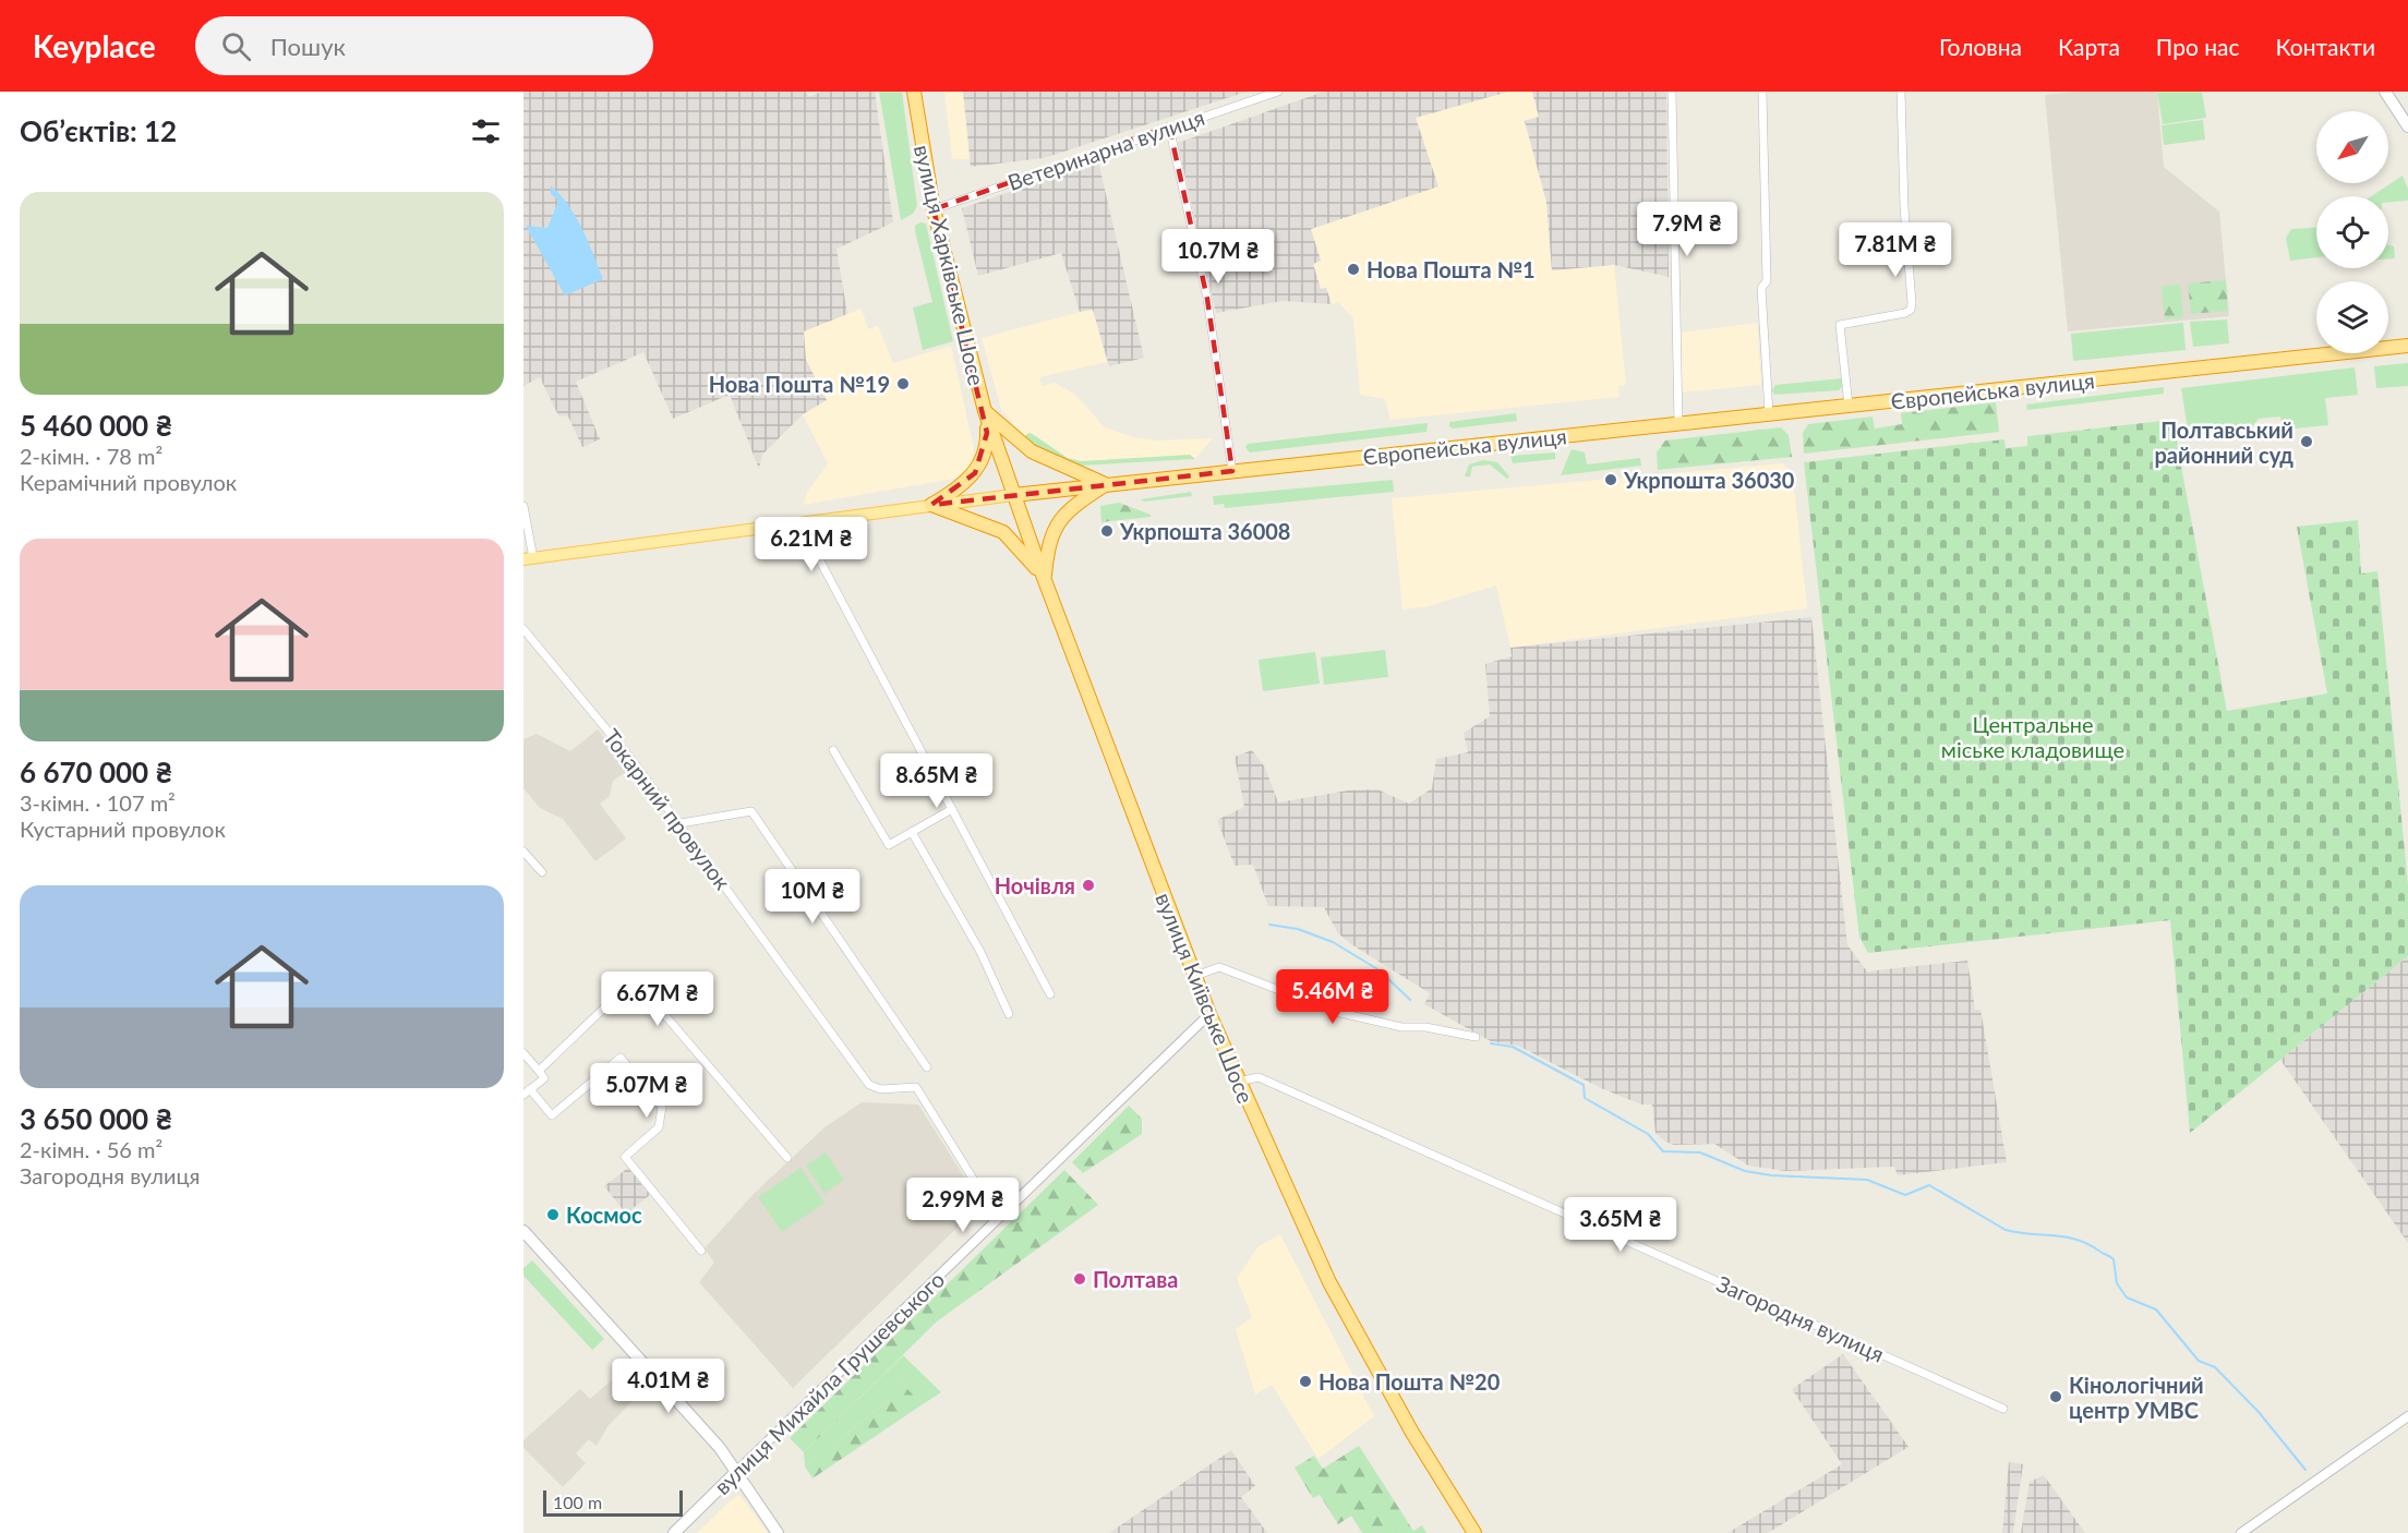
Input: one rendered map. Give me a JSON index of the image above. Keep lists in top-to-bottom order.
{
  "streets": {
    "highway": ["вулиця Харківське Шосе", "Європейська вулиця", "вулиця Київське Шосе"],
    "main road": ["вулиця Михайла Грушевського"],
    "street": ["Ветеринарна вулиця", "Токарний провулок", "Загородня вулиця"]
  },
  "crossings": [
    ["Ветеринарна вулиця", "вулиця Харківське Шосе"],
    ["вулиця Харківське Шосе", "вулиця Київське Шосе"],
    ["Європейська вулиця", "вулиця Київське Шосе"],
    ["Токарний провулок", "вулиця Михайла Грушевського"],
    ["вулиця Київське Шосе", "Загородня вулиця"],
    ["вулиця Київське Шосе", "вулиця Михайла Грушевського"]
  ],
  "parks": ["Центральне міське кладовище"],
  "places": [
    "Нова Пошта №1",
    "Нова Пошта №19",
    "Полтавський районний суд",
    "Укрпошта 36030",
    "Укрпошта 36008",
    "Ночівля",
    "Космос",
    "Полтава",
    "Нова Пошта №20",
    "Кінологічний центр УМВС"
  ],
  "scale_bar": "100 m",
  "north": "bottom left",
  "page": {
    "header": "Keyplace",
    "search": "Пошук",
    "nav": [
      "Головна",
      "Карта",
      "Про нас",
      "Контакти"
    ],
    "heading": "Об’єктів: 12",
    "list": [
      {
        "name": "5 460 000 ₴",
        "note": "2-кімн. · 78 m² · Керамічний провулок"
      },
      {
        "name": "6 670 000 ₴",
        "note": "3-кімн. · 107 m² · Кустарний провулок"
      },
      {
        "name": "3 650 000 ₴",
        "note": "2-кімн. · 56 m² · Загородня вулиця"
      }
    ],
    "price": [
      "7.9M ₴",
      "7.81M ₴",
      "10.7M ₴",
      "6.21M ₴",
      "8.65M ₴",
      "10M ₴",
      "5.46M ₴",
      "6.67M ₴",
      "5.07M ₴",
      "2.99M ₴",
      "3.65M ₴",
      "4.01M ₴"
    ],
    "scale": "100 m"
  }
}
